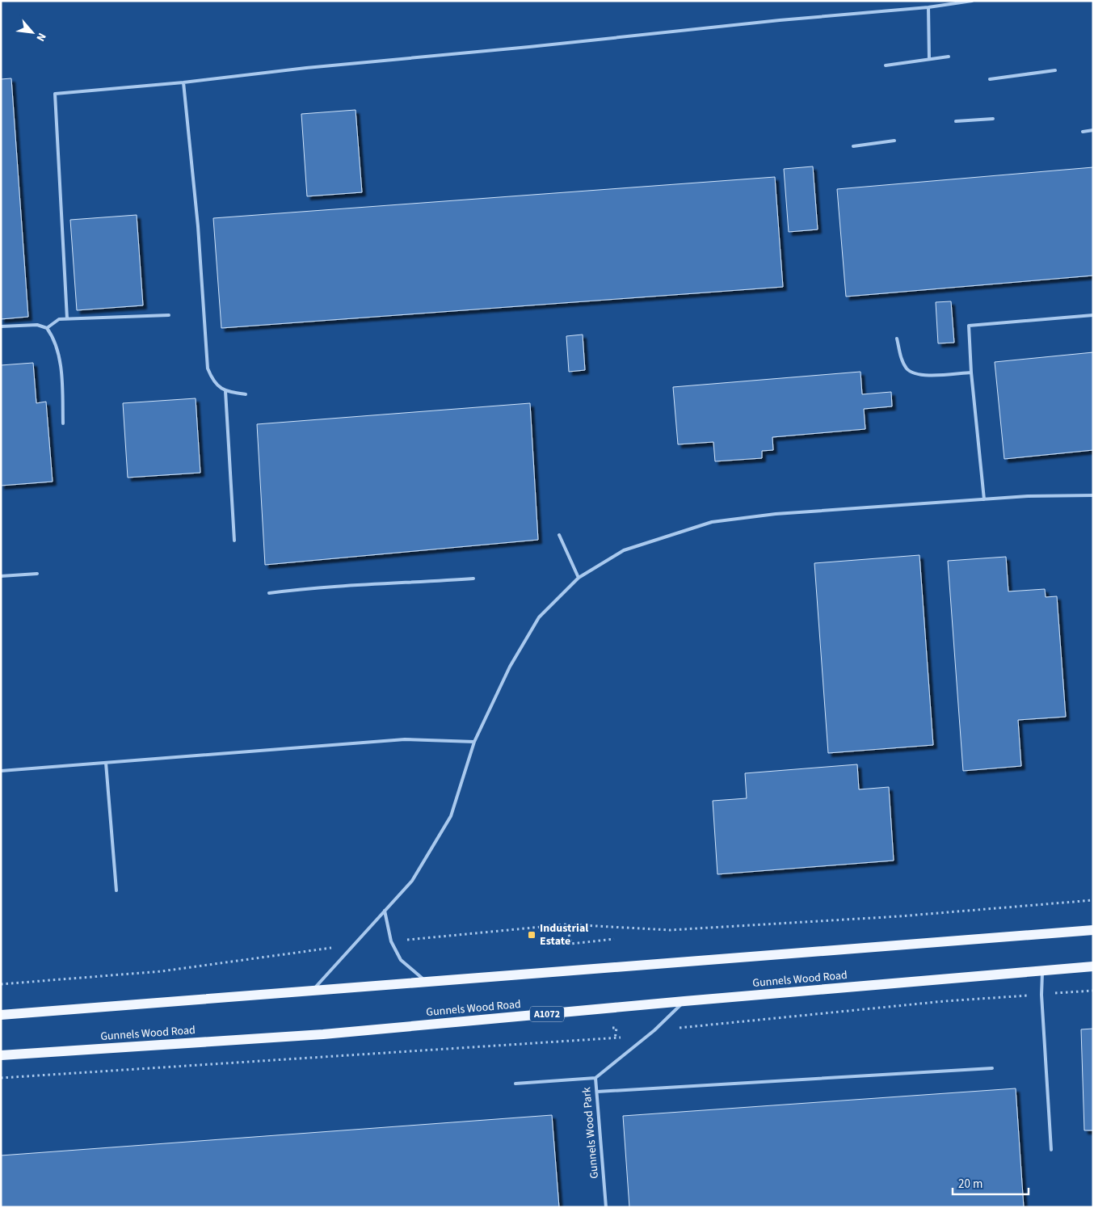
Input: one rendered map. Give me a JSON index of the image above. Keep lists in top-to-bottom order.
{
  "streets": {
    "main road": ["Gunnels Wood Road", "A1072"],
    "lane": ["Gunnels Wood Park"]
  },
  "crossings": [
    ["Gunnels Wood Road", "Gunnels Wood Park"]
  ],
  "places": {
    "transit": ["Industrial Estate"]
  },
  "scale_bar": "20 m",
  "north": "bottom right"
}
